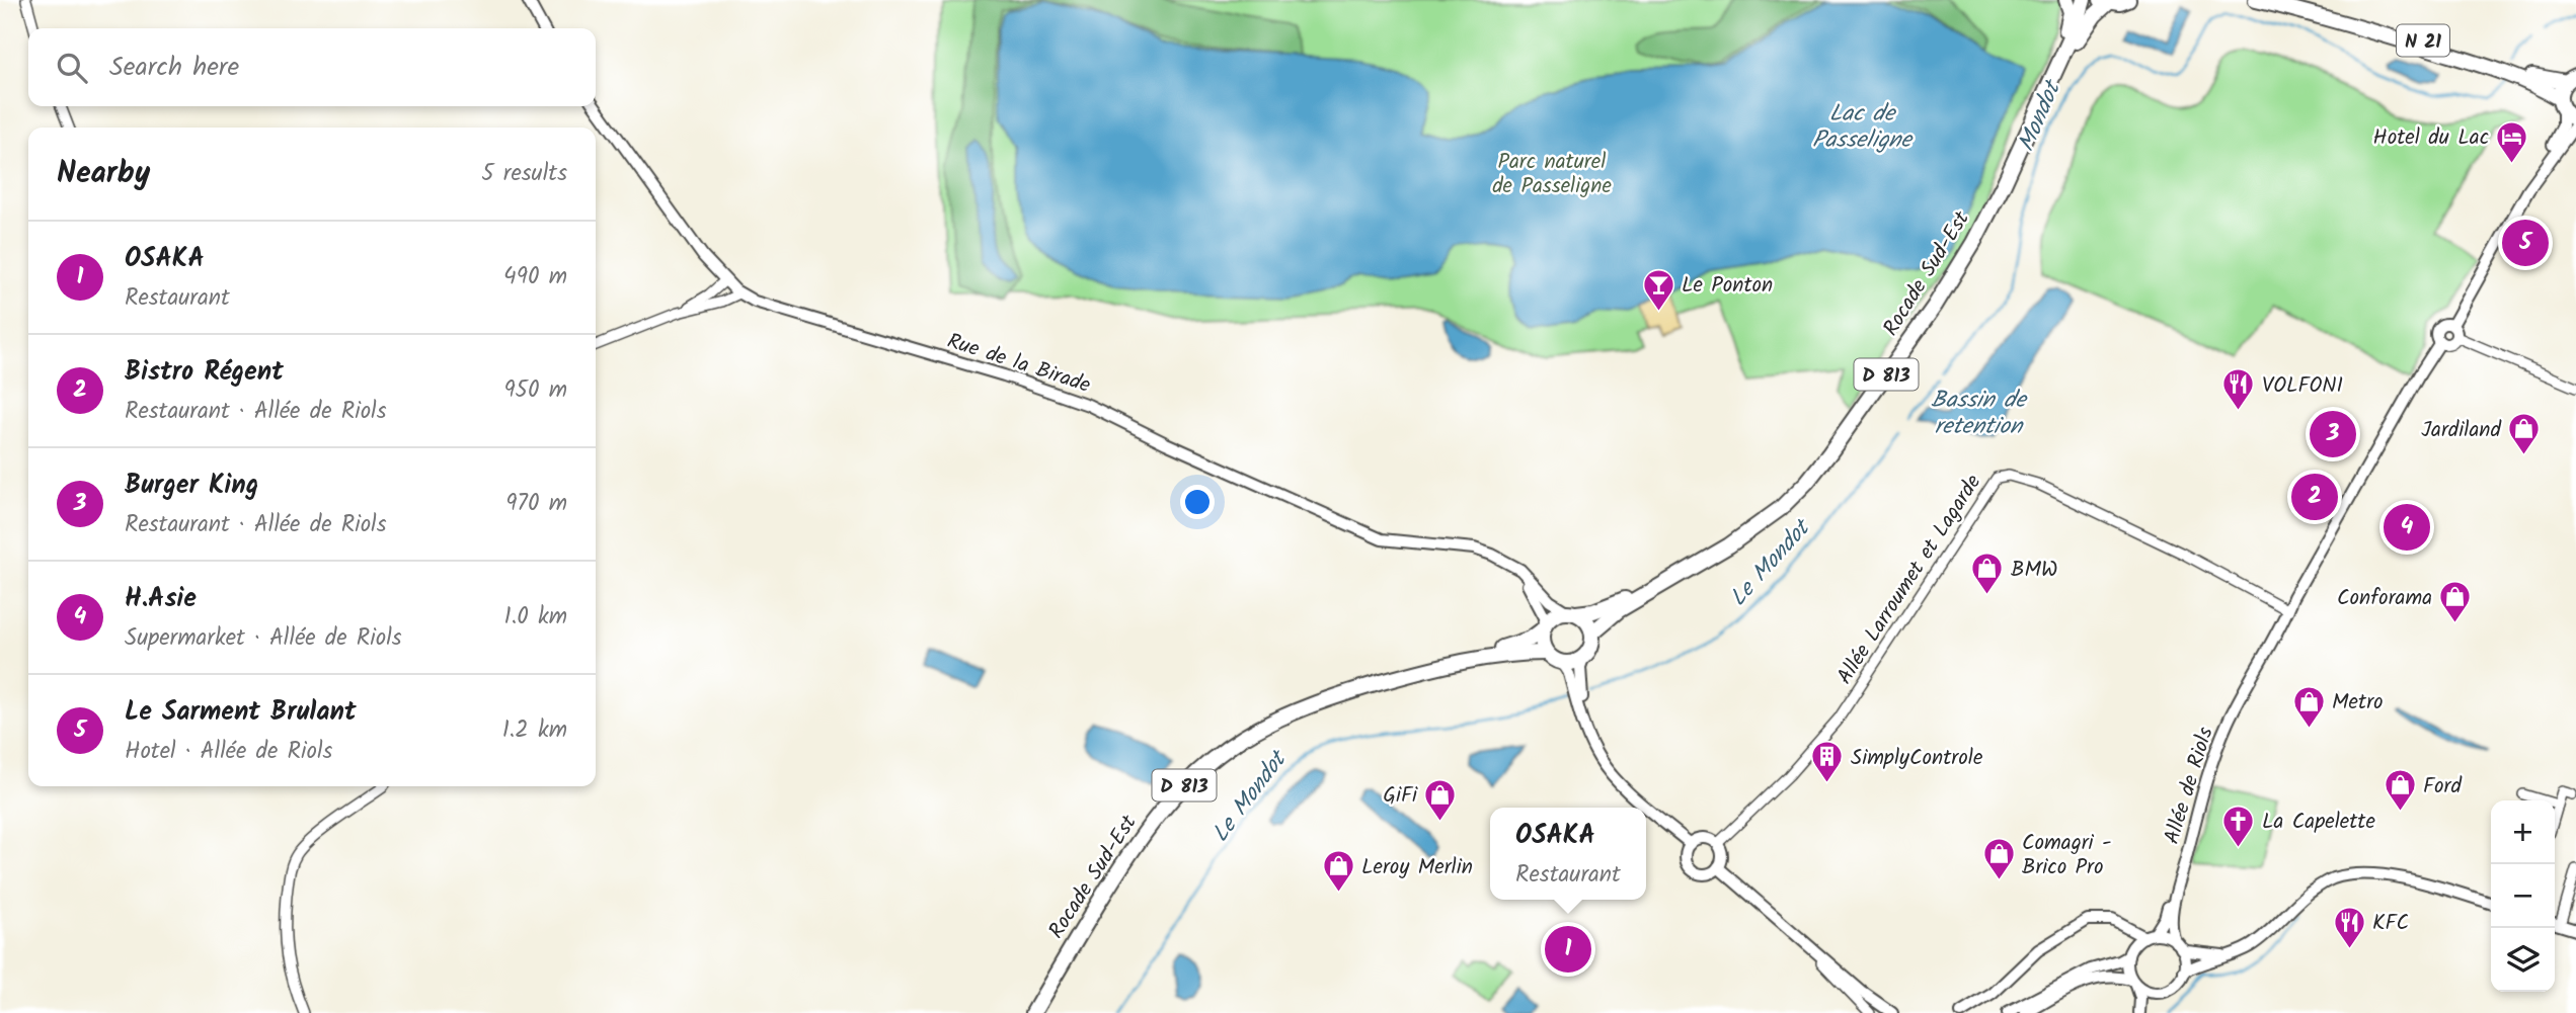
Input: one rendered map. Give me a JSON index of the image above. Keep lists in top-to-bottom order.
{
  "streets": {
    "main road": ["N 21", "Rocade Sud-Est", "D 813"],
    "street": ["Rue de la Birade", "Allée Larroumet et Lagarde", "Allée de Riols"]
  },
  "crossings": [
    ["Rocade Sud-Est", "Rue de la Birade"],
    ["Rocade Sud-Est", "D 813"],
    ["Allée Larroumet et Lagarde", "Allée de Riols"]
  ],
  "water": [
    "Lac de Passeligne",
    "Mondot",
    "Bassin de retention",
    "Le Mondot"
  ],
  "parks": ["Parc naturel de Passeligne"],
  "places": {
    "hotel": ["Hotel du Lac"],
    "bar": ["Le Ponton"],
    "restaurant": ["VOLFONI", "KFC"],
    "shop": [
      "Jardiland",
      "BMW",
      "Conforama",
      "Metro",
      "Ford",
      "GiFi",
      "Comagri - Brico Pro",
      "Leroy Merlin"
    ],
    "building": ["SimplyControle"],
    "church": ["La Capelette"]
  },
  "page": {
    "search": "Search here",
    "heading": ["Nearby", "5 results"],
    "pins": [
      "5",
      "3",
      "2",
      "4",
      "1"
    ],
    "list": [
      {
        "mark": "1",
        "name": "OSAKA",
        "note": "Restaurant",
        "value": "490 m"
      },
      {
        "mark": "2",
        "name": "Bistro Régent",
        "note": "Restaurant · Allée de Riols",
        "value": "950 m"
      },
      {
        "mark": "3",
        "name": "Burger King",
        "note": "Restaurant · Allée de Riols",
        "value": "970 m"
      },
      {
        "mark": "4",
        "name": "H.Asie",
        "note": "Supermarket · Allée de Riols",
        "value": "1.0 km"
      },
      {
        "mark": "5",
        "name": "Le Sarment Brulant",
        "note": "Hotel · Allée de Riols",
        "value": "1.2 km"
      }
    ],
    "map_buttons": ["+", "−"],
    "popup": ["OSAKA", "Restaurant"]
  }
}
